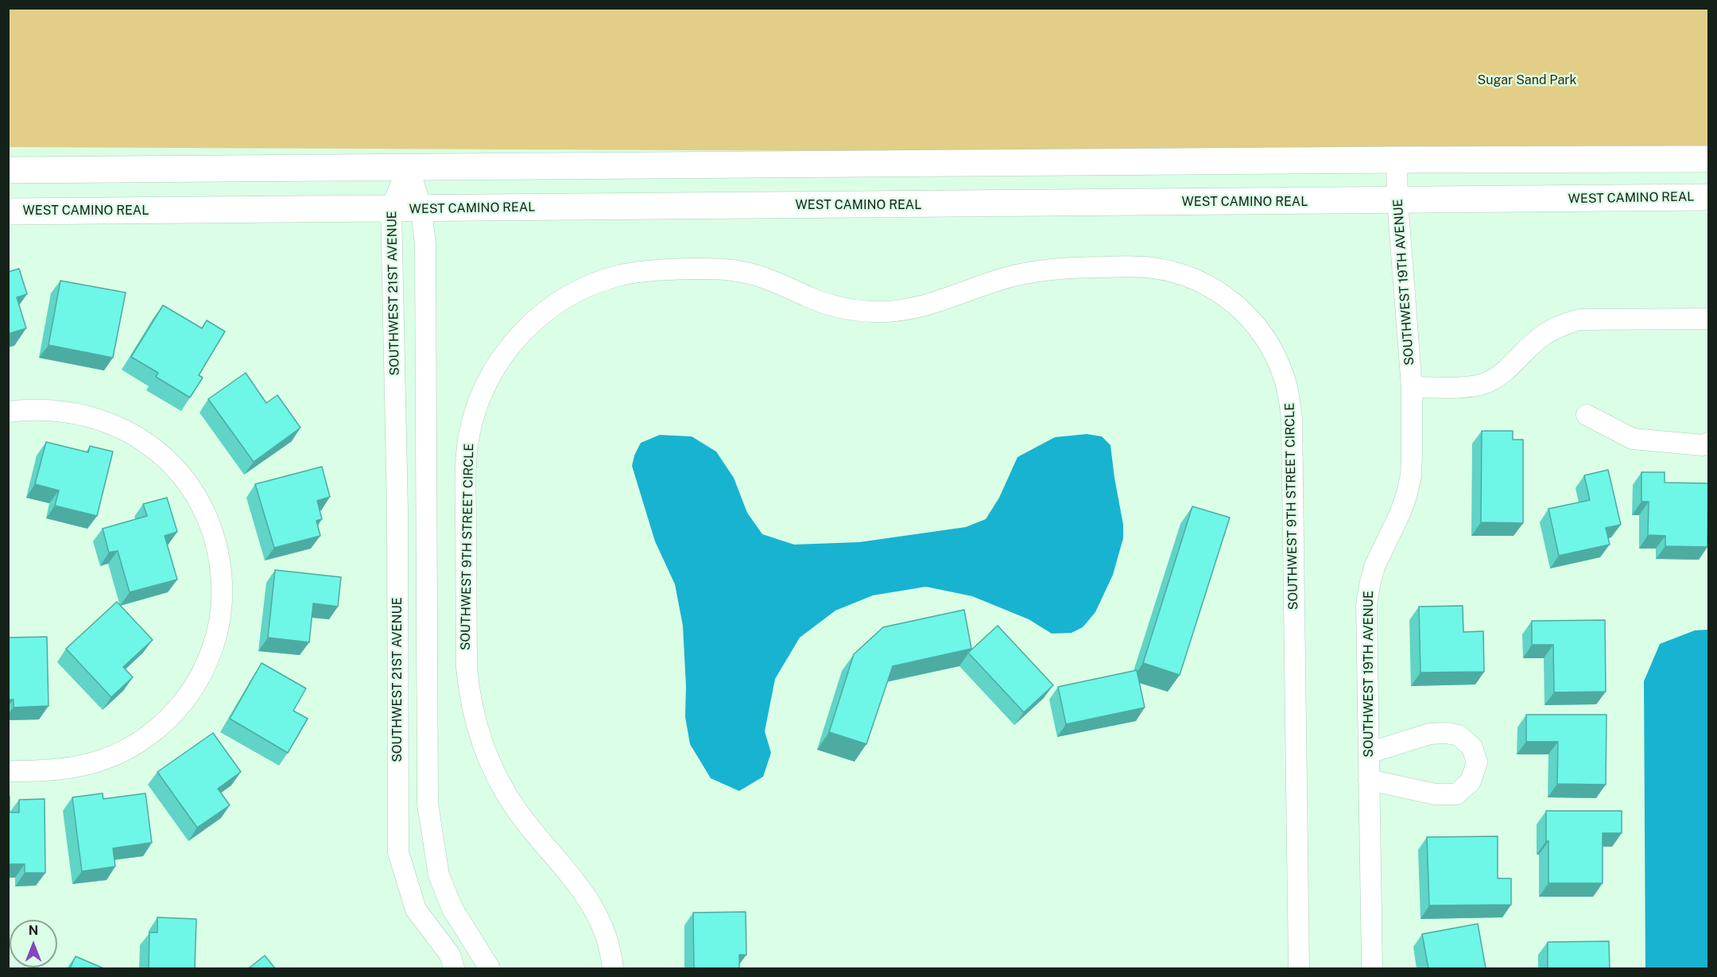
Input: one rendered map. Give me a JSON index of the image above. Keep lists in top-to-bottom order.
{
  "streets": {
    "street": [
      "WEST CAMINO REAL",
      "SOUTHWEST 19TH AVENUE",
      "SOUTHWEST 21ST AVENUE",
      "SOUTHWEST 9TH STREET CIRCLE"
    ]
  },
  "crossings": [
    ["WEST CAMINO REAL", "SOUTHWEST 19TH AVENUE"],
    ["WEST CAMINO REAL", "SOUTHWEST 21ST AVENUE"]
  ],
  "parks": ["Sugar Sand Park"],
  "north": "top"
}
